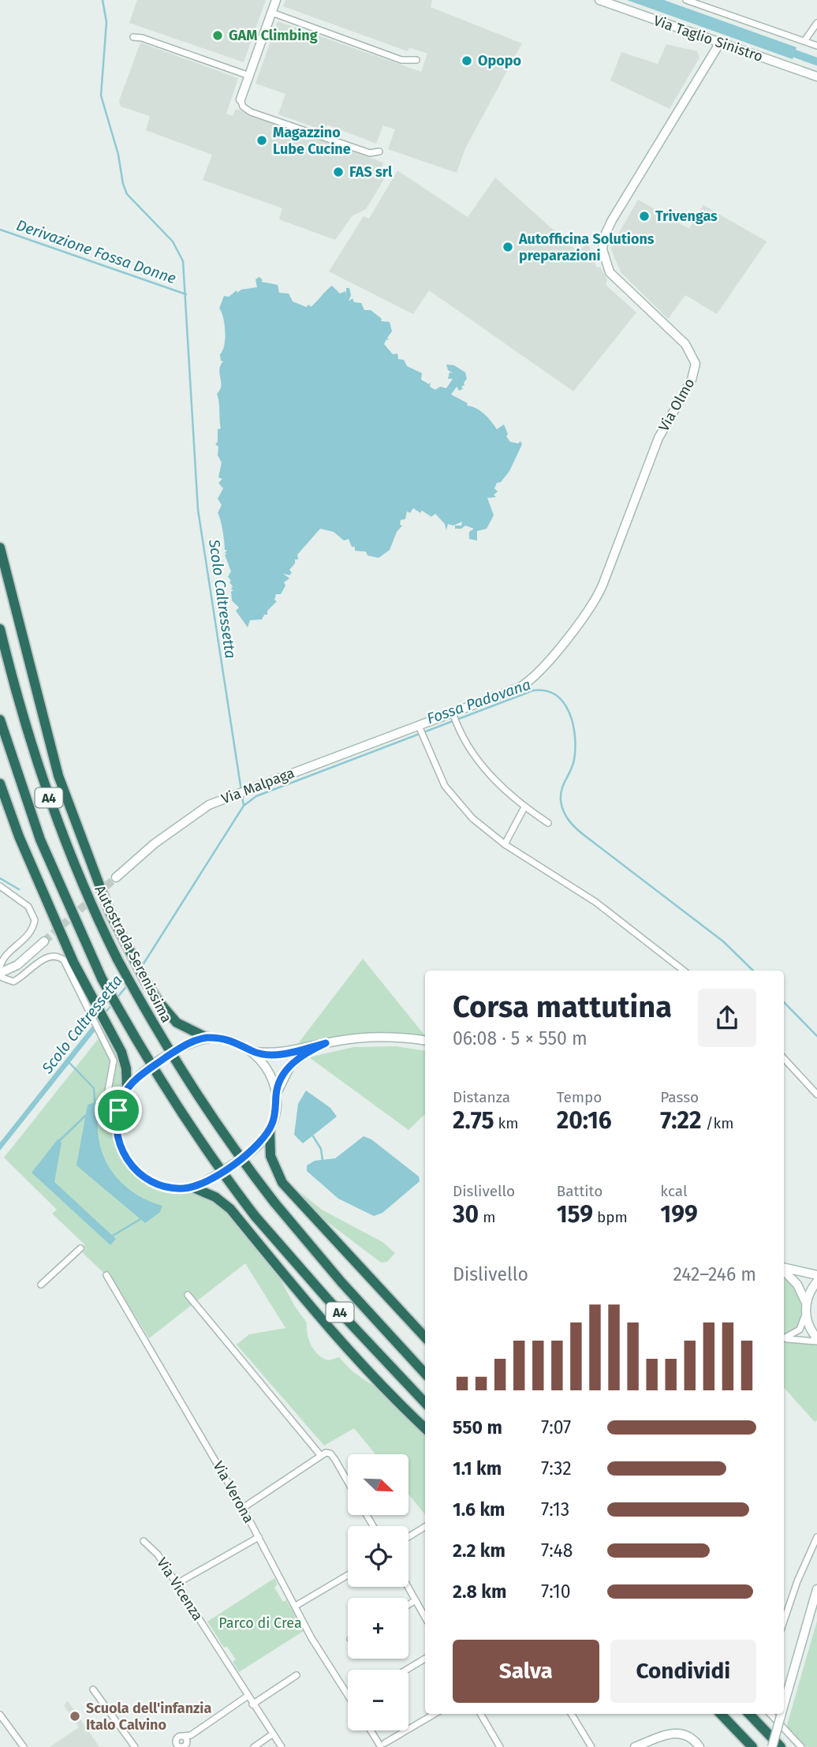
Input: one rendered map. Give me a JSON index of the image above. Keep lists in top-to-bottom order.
{
  "streets": {
    "highway": ["A4", "Autostrada Serenissima"],
    "street": [
      "Via Taglio Sinistro",
      "Via Olmo",
      "Via Malpaga",
      "Via Verona",
      "Via Vicenza"
    ]
  },
  "crossings": [
    ["Via Taglio Sinistro", "Via Olmo"],
    ["Via Olmo", "Via Malpaga"]
  ],
  "water": ["Derivazione Fossa Donne", "Scolo Caltressetta", "Fossa Padovana"],
  "parks": ["Parco di Crea"],
  "places": [
    "GAM Climbing",
    "Opopo",
    "Magazzino Lube Cucine",
    "FAS srl",
    "Trivengas",
    "Autofficina Solutions preparazioni",
    "Scuola dell'infanzia Italo Calvino"
  ],
  "north": "bottom right",
  "page": {
    "heading": ["Corsa mattutina", "06:08 · 5 × 550 m"],
    "stats": [
      ["Distanza", "2.75 km"],
      ["Tempo", "20:16"],
      ["Passo", "7:22 /km"],
      ["Dislivello", "30 m"],
      ["Battito", "159 bpm"],
      ["kcal", "199"]
    ],
    "chart": ["Dislivello", "242–246 m"],
    "list": [
      {
        "name": "550 m",
        "note": "7:07"
      },
      {
        "name": "1.1 km",
        "note": "7:32"
      },
      {
        "name": "1.6 km",
        "note": "7:13"
      },
      {
        "name": "2.2 km",
        "note": "7:48"
      },
      {
        "name": "2.8 km",
        "note": "7:10"
      }
    ],
    "map_buttons": ["+", "−"],
    "buttons": ["Salva", "Condividi"]
  }
}
